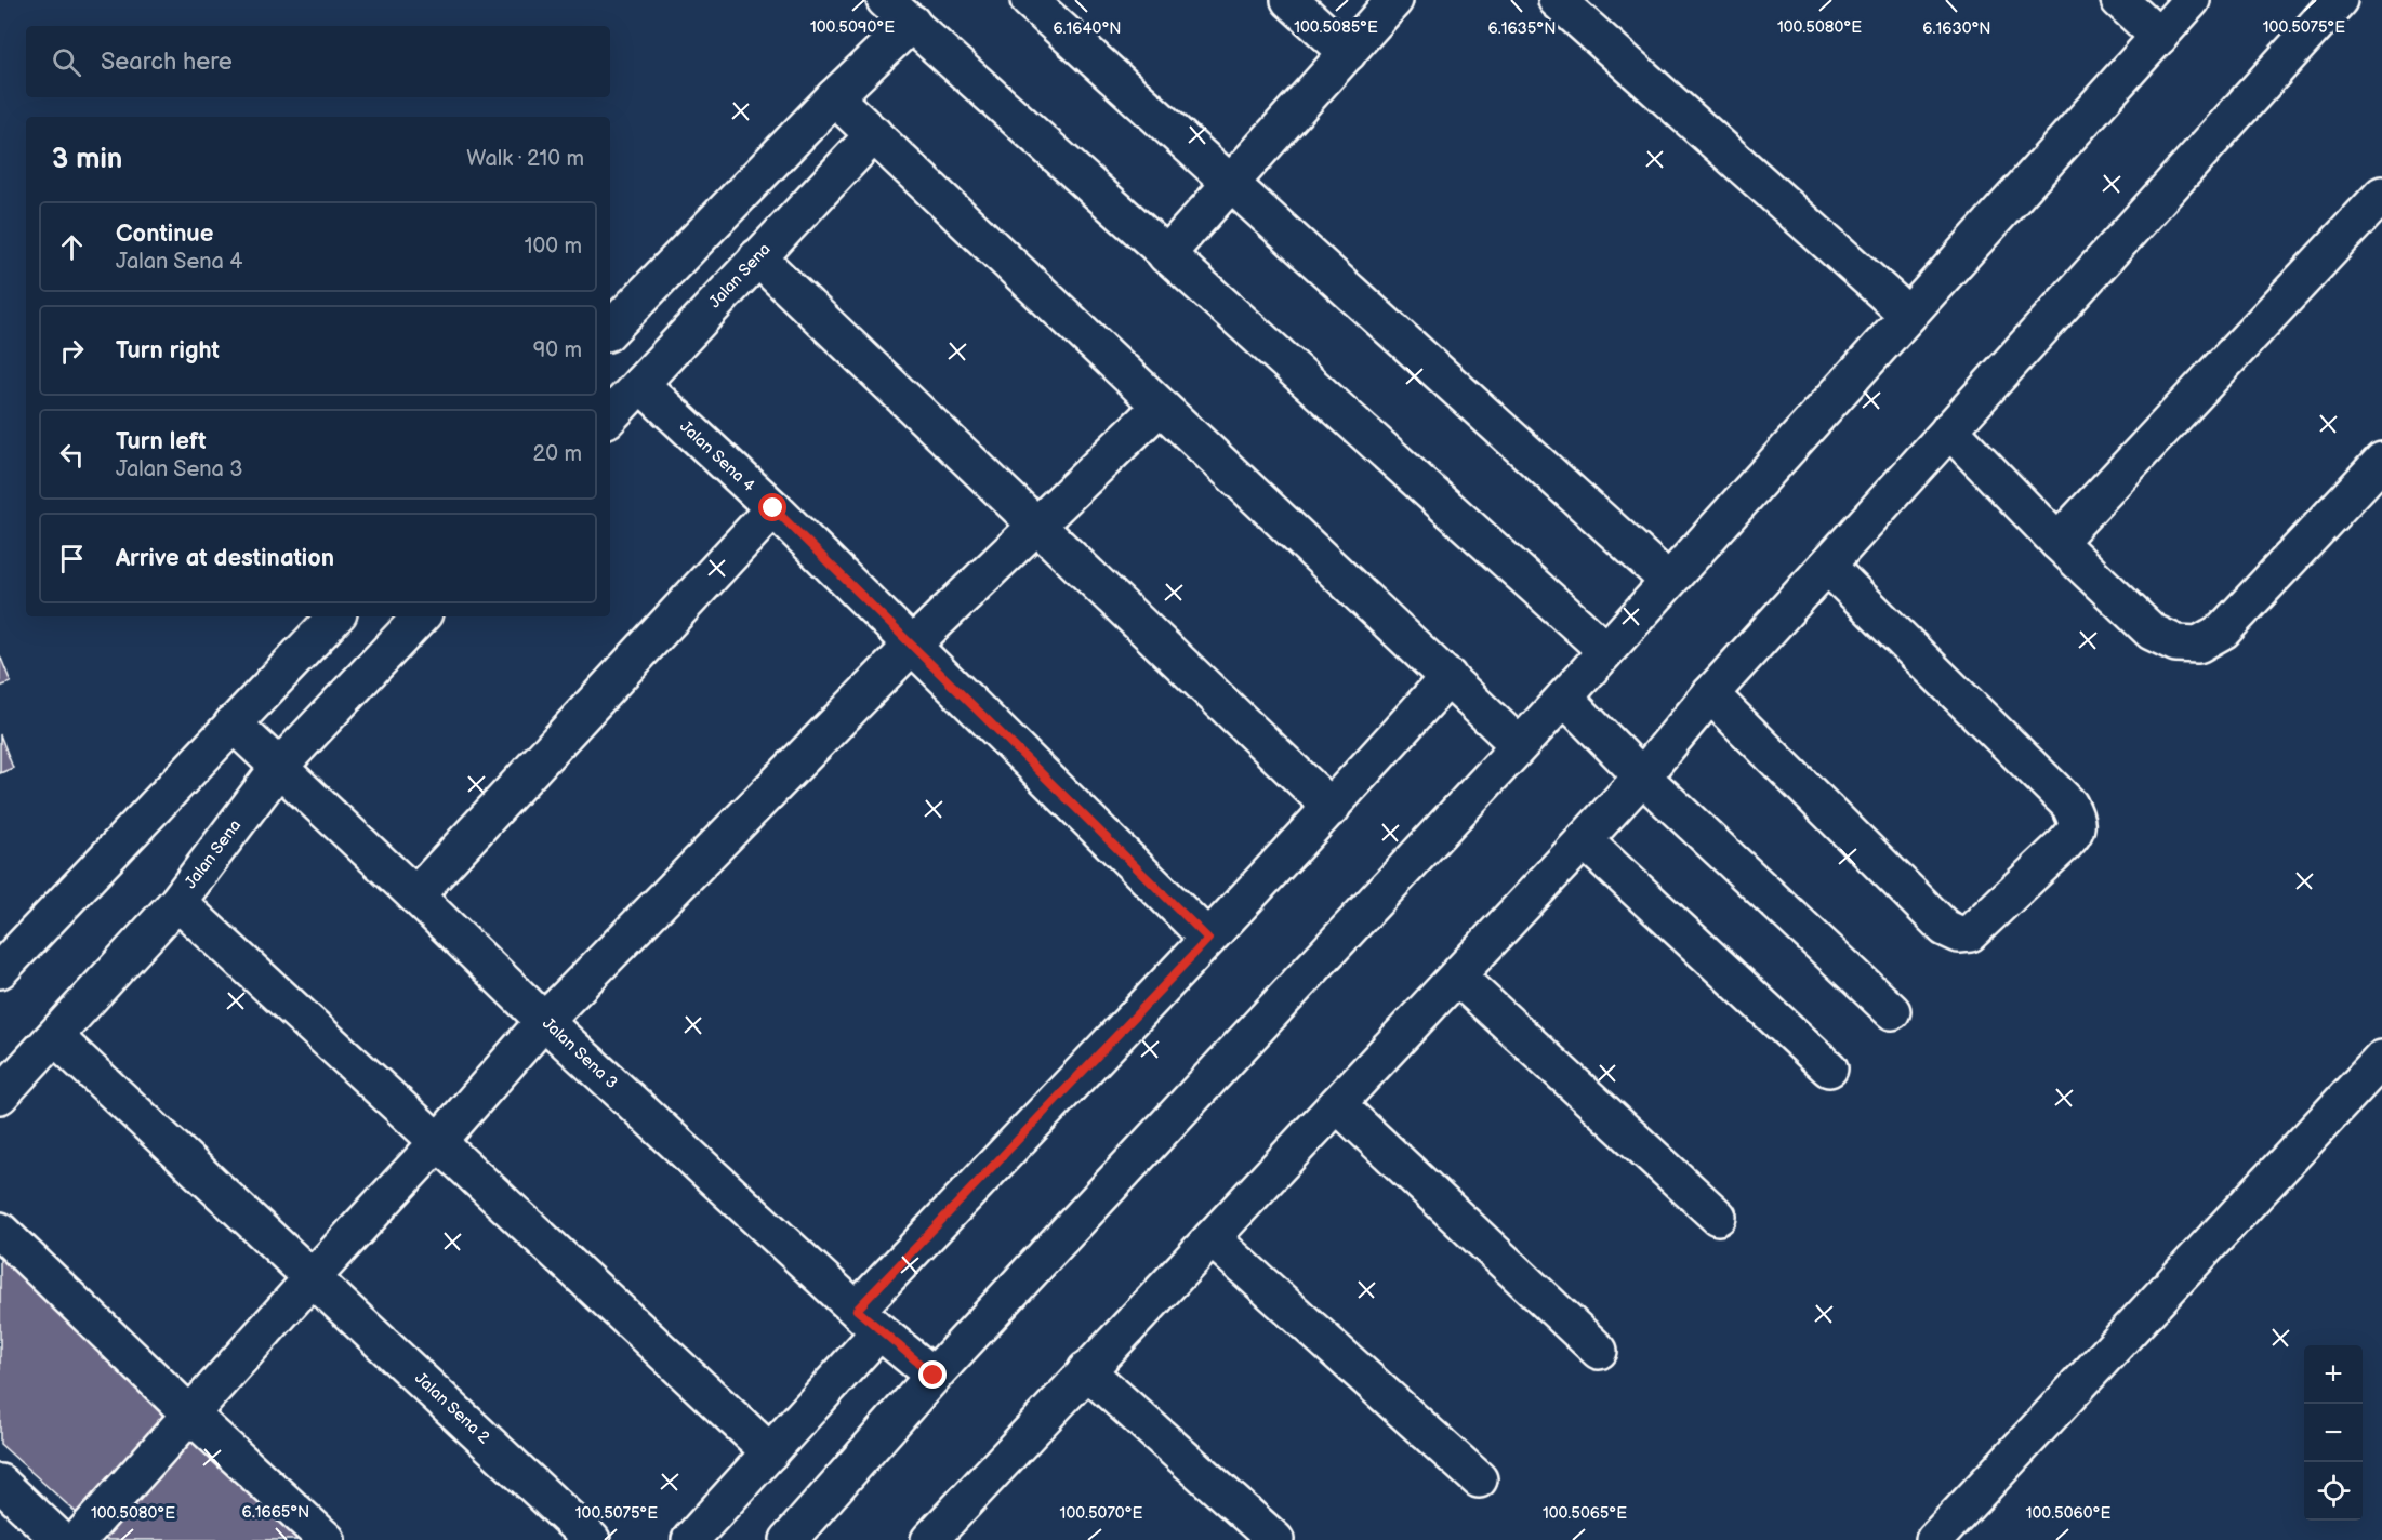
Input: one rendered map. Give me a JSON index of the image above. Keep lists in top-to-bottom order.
{
  "streets": {
    "street": [
      "Jalan Sena",
      "Jalan Sena 4",
      "Jalan Sena 3",
      "Jalan Sena 2"
    ]
  },
  "crossings": [
    ["Jalan Sena", "Jalan Sena 4"],
    ["Jalan Sena", "Jalan Sena 3"],
    ["Jalan Sena", "Jalan Sena 2"]
  ],
  "page": {
    "search": "Search here",
    "heading": ["3 min", "Walk · 210 m"],
    "list": [
      ["Continue", "Jalan Sena 4", "100 m"],
      ["Turn right", "90 m"],
      ["Turn left", "Jalan Sena 3", "20 m"],
      "Arrive at destination"
    ],
    "map_buttons": ["+", "−"]
  },
  "coordinates": [
    "100.5090°E",
    "100.5085°E",
    "100.5080°E",
    "100.5075°E",
    "6.1640°N",
    "6.1630°N",
    "6.1635°N",
    "6.1665°N",
    "100.5070°E",
    "100.5065°E",
    "100.5060°E"
  ]
}
